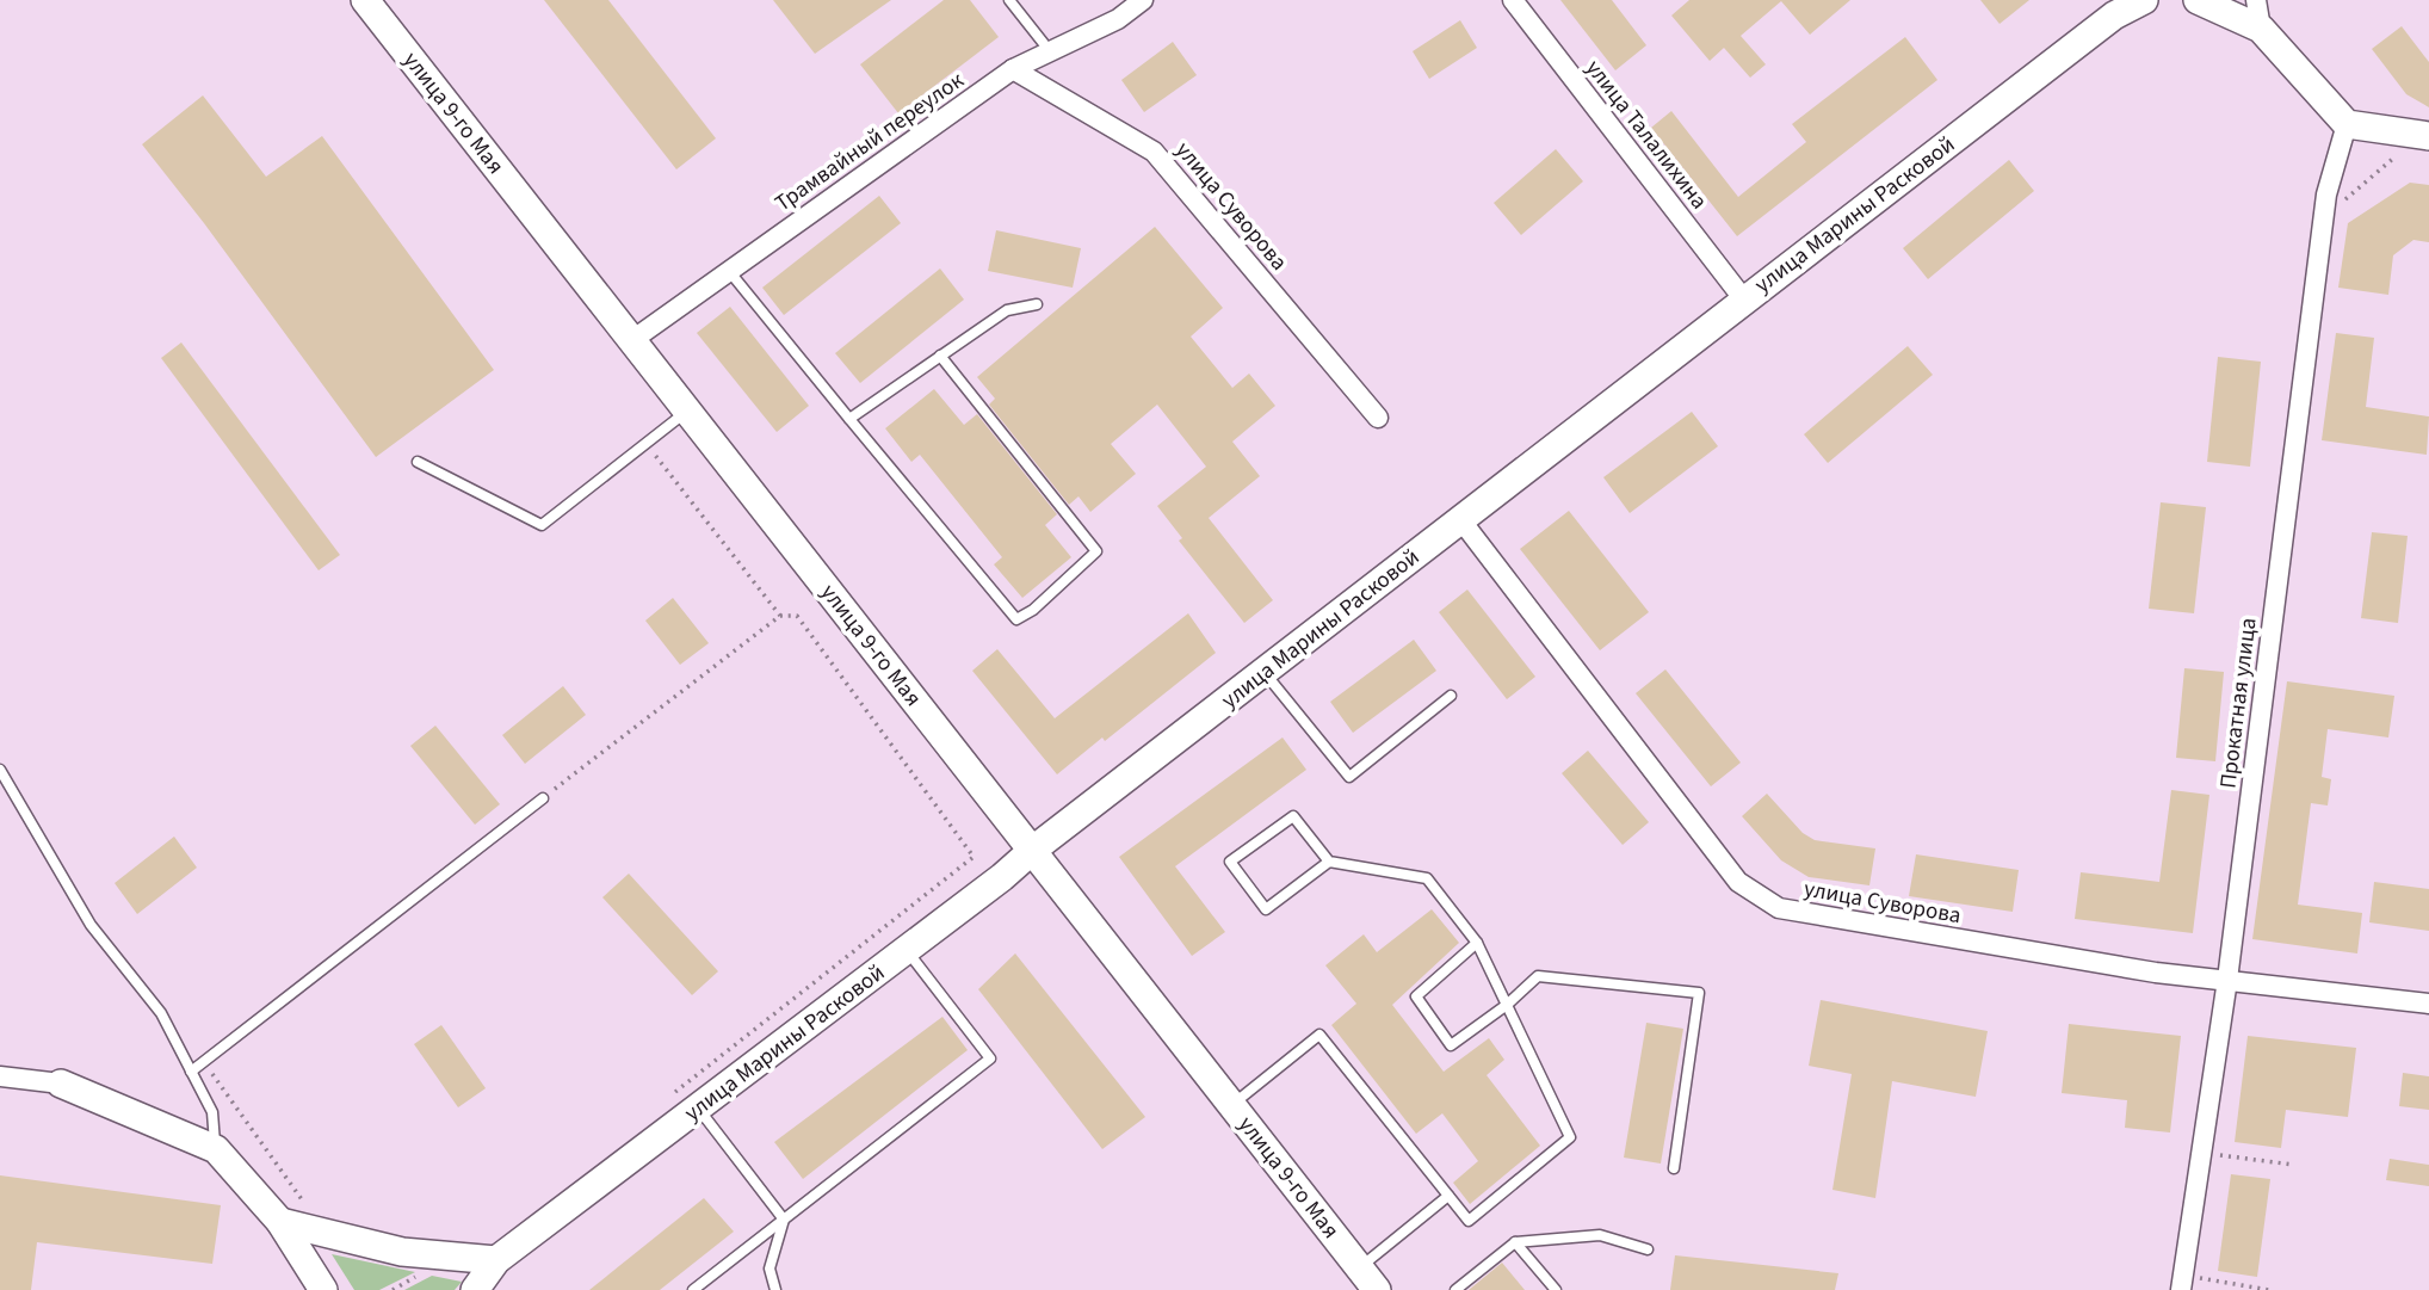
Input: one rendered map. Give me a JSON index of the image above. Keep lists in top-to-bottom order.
{
  "streets": {
    "main road": ["улица 9-го Мая", "улица Марины Расковой"],
    "street": [
      "улица Талалихина",
      "Трамвайный переулок",
      "улица Суворова",
      "Прокатная улица"
    ]
  },
  "crossings": [
    ["улица 9-го Мая", "Трамвайный переулок"],
    ["улица 9-го Мая", "улица Марины Расковой"],
    ["улица Талалихина", "улица Марины Расковой"],
    ["Трамвайный переулок", "улица Суворова"],
    ["улица Суворова", "улица Марины Расковой"],
    ["улица Суворова", "Прокатная улица"]
  ]
}
